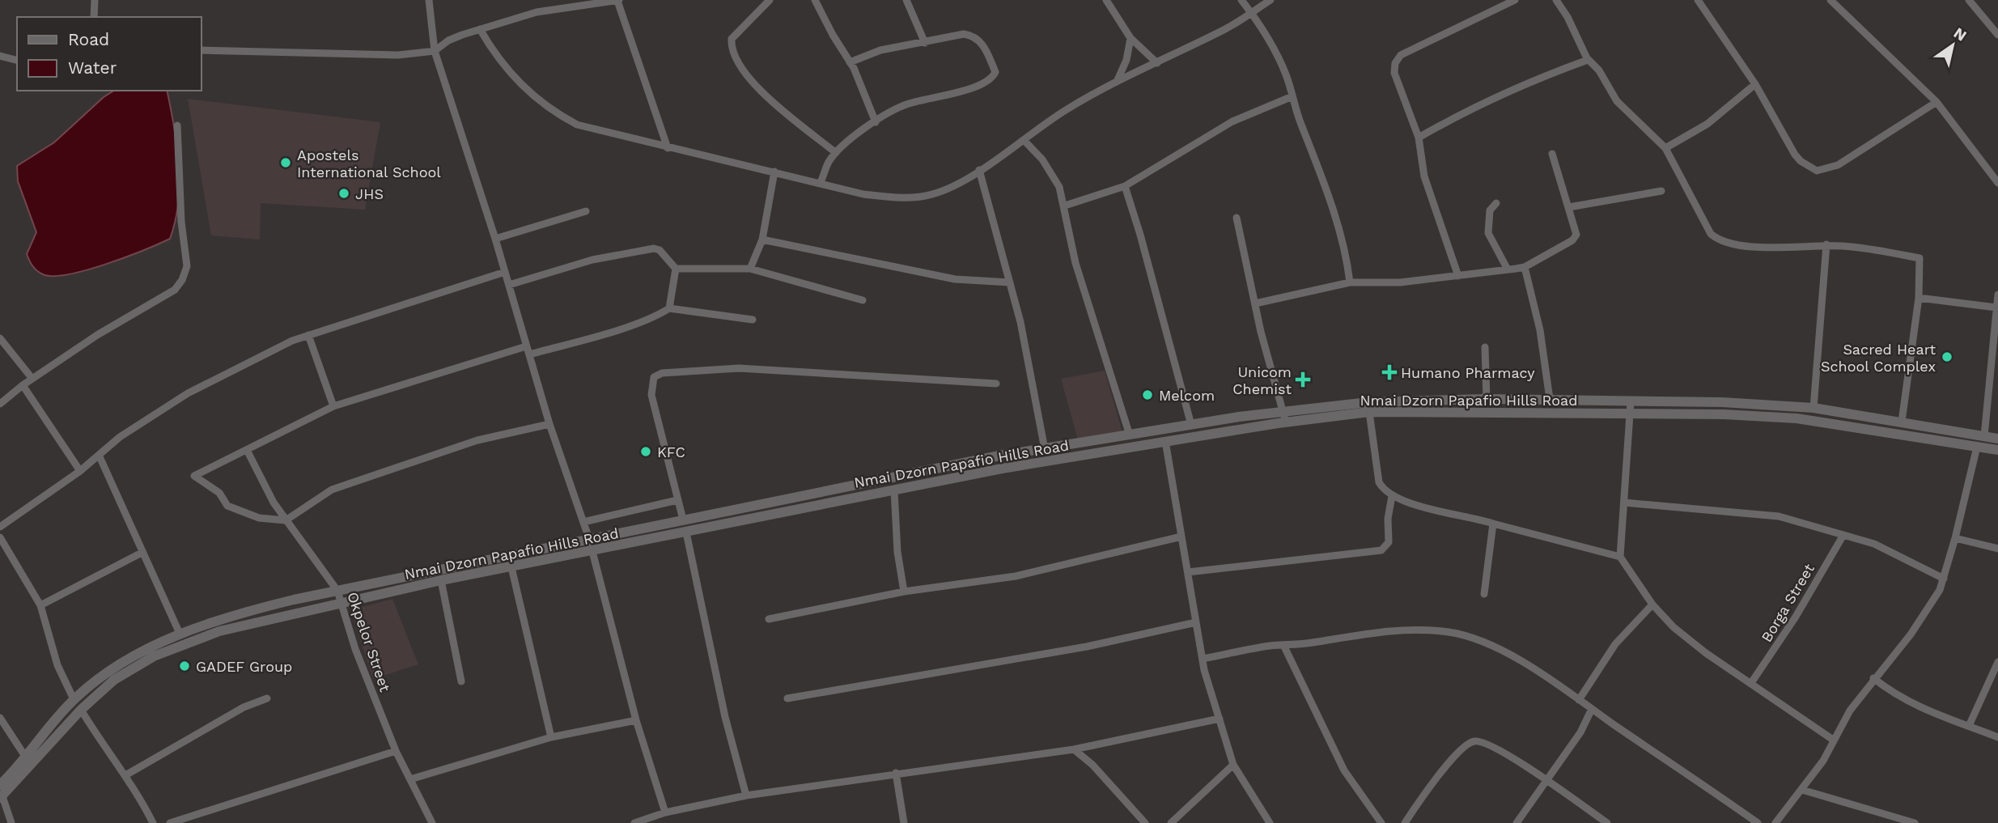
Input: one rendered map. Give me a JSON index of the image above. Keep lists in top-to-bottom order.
{
  "streets": {
    "street": ["Nmai Dzorn Papafio Hills Road", "Borga Street", "Okpelor Street"]
  },
  "crossings": [
    ["Nmai Dzorn Papafio Hills Road", "Okpelor Street"]
  ],
  "places": {
    "other": [
      "Apostels International School",
      "JHS",
      "Sacred Heart School Complex",
      "Melcom",
      "KFC",
      "GADEF Group"
    ],
    "health": ["Humano Pharmacy", "Unicom Chemist"]
  },
  "legend": ["Road", "Water"],
  "north": "top right"
}
